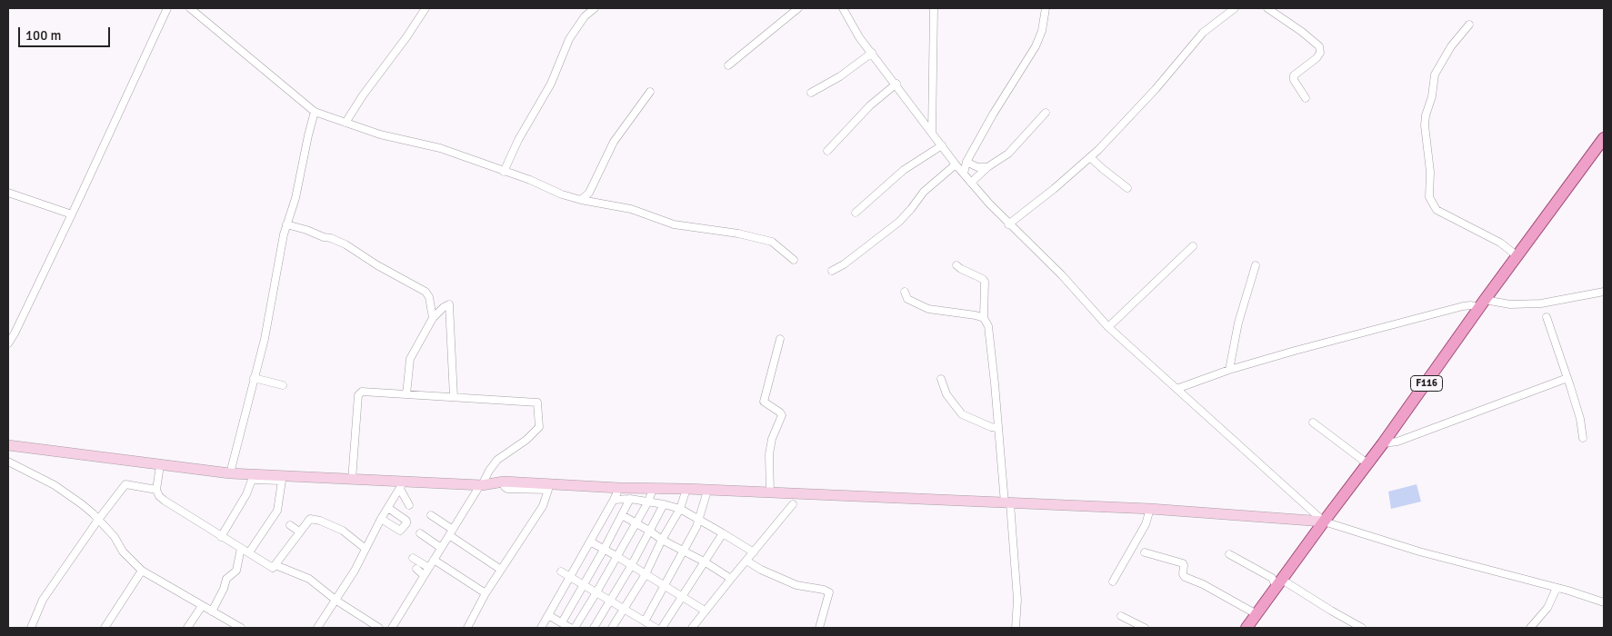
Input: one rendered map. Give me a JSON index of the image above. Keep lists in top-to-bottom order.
{
  "streets": {
    "main road": ["F116"]
  },
  "scale_bar": "100 m"
}
